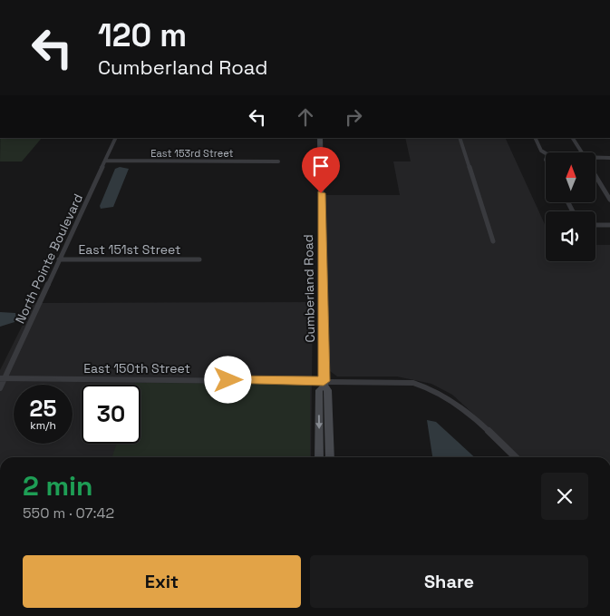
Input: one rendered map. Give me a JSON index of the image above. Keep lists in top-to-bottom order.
{
  "streets": {
    "street": [
      "East 153rd Street",
      "East 151st Street",
      "North Pointe Boulevard",
      "Cumberland Road",
      "East 150th Street"
    ]
  },
  "crossings": [
    ["East 153rd Street", "North Pointe Boulevard"],
    ["East 151st Street", "North Pointe Boulevard"],
    ["North Pointe Boulevard", "East 150th Street"],
    ["Cumberland Road", "East 150th Street"]
  ],
  "north": "top",
  "page": {
    "turn": ["120 m", "Cumberland Road"],
    "speed": "25 km/h",
    "limit": "30",
    "heading": ["2 min", "550 m · 07:42"],
    "buttons": ["Exit", "Share"]
  }
}
